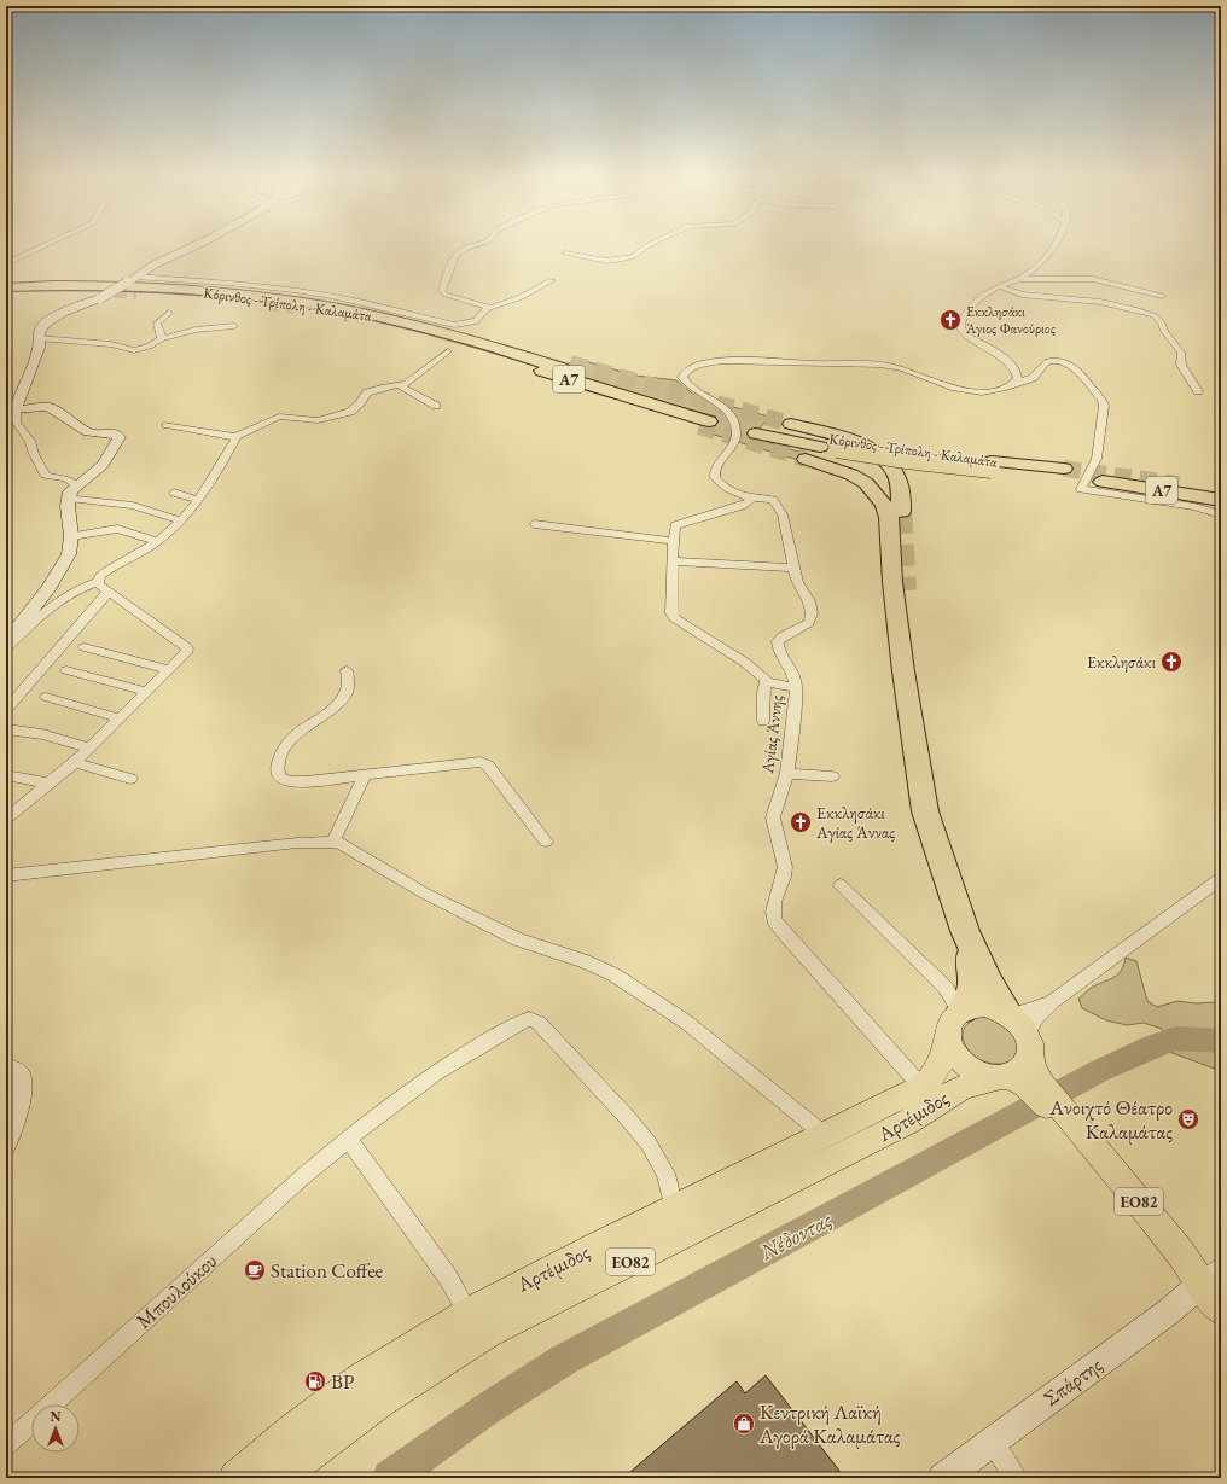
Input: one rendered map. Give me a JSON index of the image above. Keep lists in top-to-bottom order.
{
  "streets": {
    "highway": ["Κόρινθος - Τρίπολη - Καλαμάτα", "Α7"],
    "main road": ["Αρτέμιδος", "ΕΟ82"],
    "street": ["Αγίας Άννης", "Μπουλούκου", "Σπάρτης"]
  },
  "crossings": [
    ["Αγίας Άννης", "Αρτέμιδος"],
    ["Αρτέμιδος", "ΕΟ82"],
    ["Αρτέμιδος", "Μπουλούκου"],
    ["ΕΟ82", "Σπάρτης"]
  ],
  "water": ["Νέδoντας"],
  "places": {
    "church": ["Εκκλησάκι Άγιος Φανούριος", "Εκκλησάκι", "Εκκλησάκι Αγίας Άννας"],
    "theatre": ["Ανοιχτό Θέατρο Καλαμάτας"],
    "cafe": ["Station Coffee"],
    "fuel station": ["BP"],
    "shop": ["Κεντρική Λαϊκή Αγορά Καλαμάτας"]
  },
  "north": "top"
}
